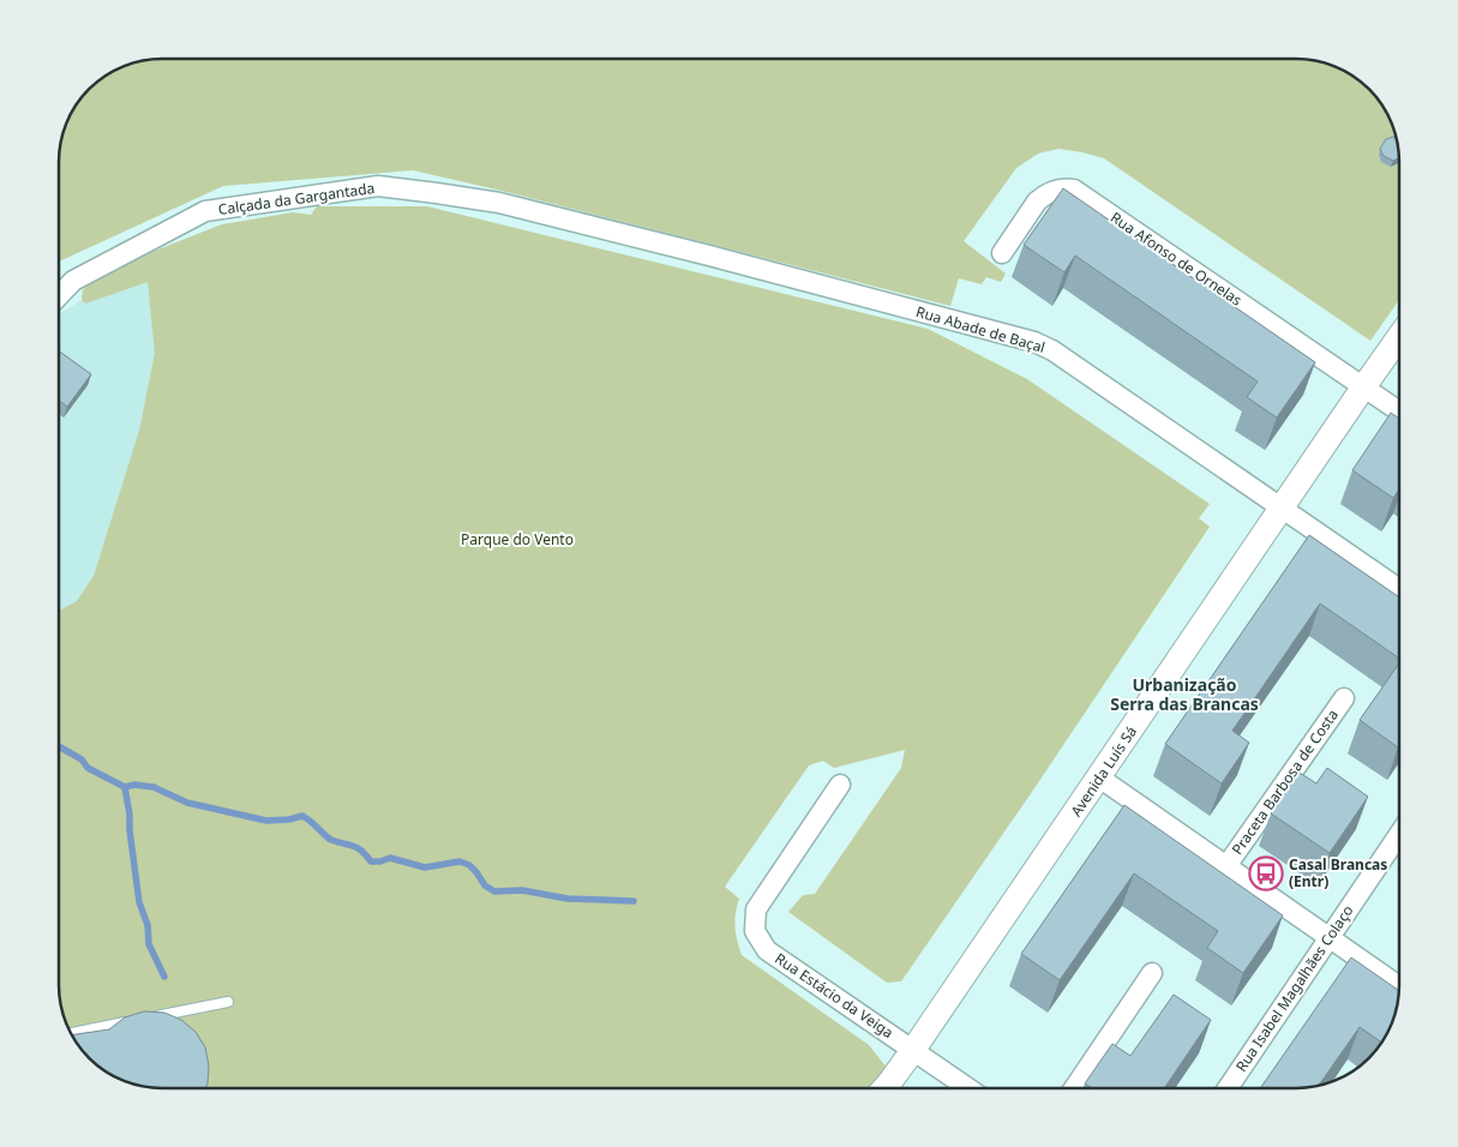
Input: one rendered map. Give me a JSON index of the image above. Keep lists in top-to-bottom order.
{
  "streets": {
    "street": [
      "Calçada da Gargantada",
      "Rua Afonso de Ornelas",
      "Rua Abade de Baçal",
      "Avenida Luís Sá",
      "Praceta Barbosa de Costa",
      "Rua Isabel Magalhães Colaço",
      "Rua Estácio da Veiga"
    ]
  },
  "crossings": [
    ["Calçada da Gargantada", "Rua Abade de Baçal"],
    ["Rua Afonso de Ornelas", "Avenida Luís Sá"],
    ["Rua Abade de Baçal", "Avenida Luís Sá"],
    ["Avenida Luís Sá", "Rua Estácio da Veiga"]
  ],
  "districts": ["Urbanização Serra das Brancas"],
  "parks": ["Parque do Vento"],
  "places": {
    "bus stop": ["Casal Brancas (Entr)"]
  }
}
